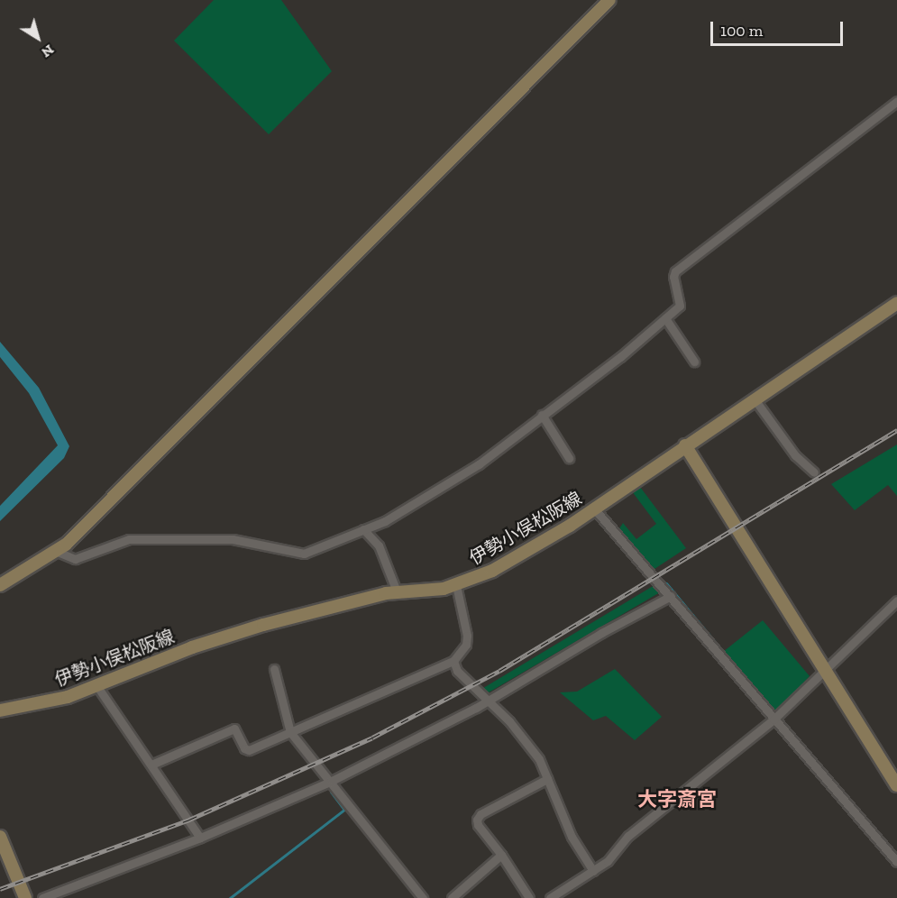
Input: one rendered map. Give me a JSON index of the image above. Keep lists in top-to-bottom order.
{
  "streets": {
    "street": ["伊勢小俣松阪線"]
  },
  "districts": ["大字斎宮"],
  "scale_bar": "100 m",
  "north": "bottom right"
}
